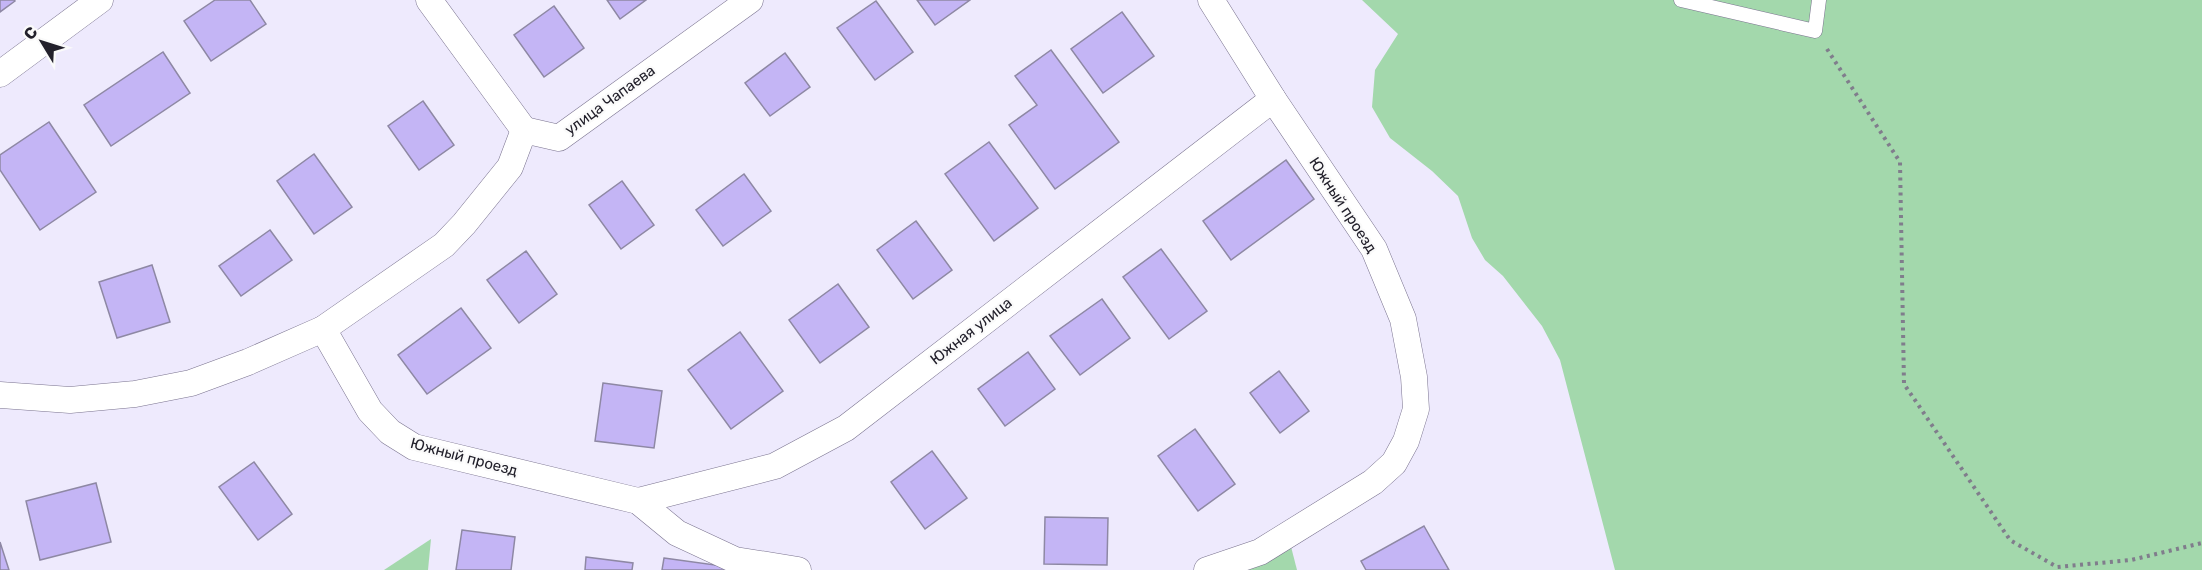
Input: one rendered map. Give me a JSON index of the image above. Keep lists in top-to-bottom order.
{
  "streets": {
    "street": ["улица Чапаева", "Южный проезд", "Южная улица"]
  },
  "crossings": [
    ["Южный проезд", "Южная улица"]
  ],
  "north": "top left"
}
